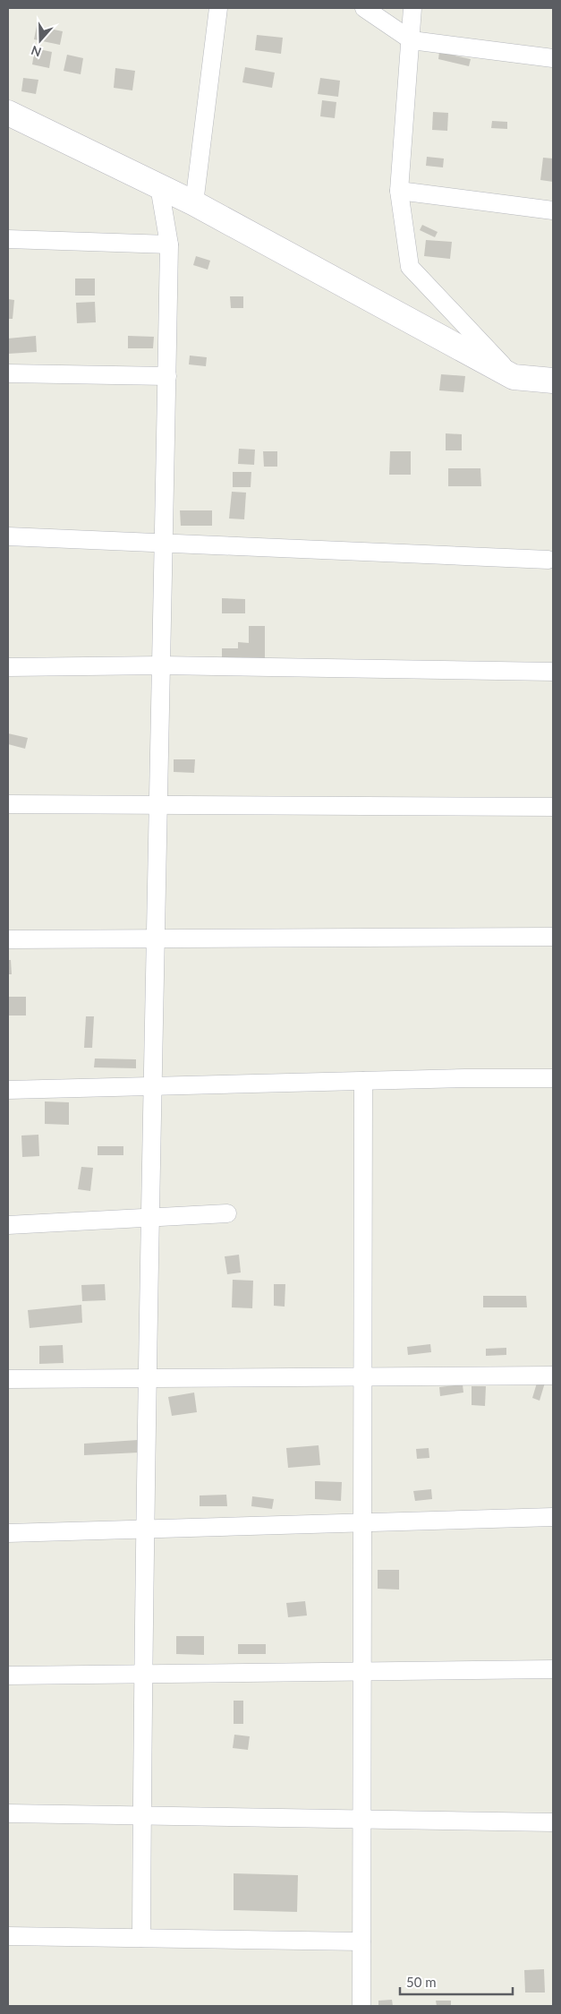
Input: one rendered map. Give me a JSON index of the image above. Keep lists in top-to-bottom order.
{
  "scale_bar": "50 m",
  "north": "bottom"
}
